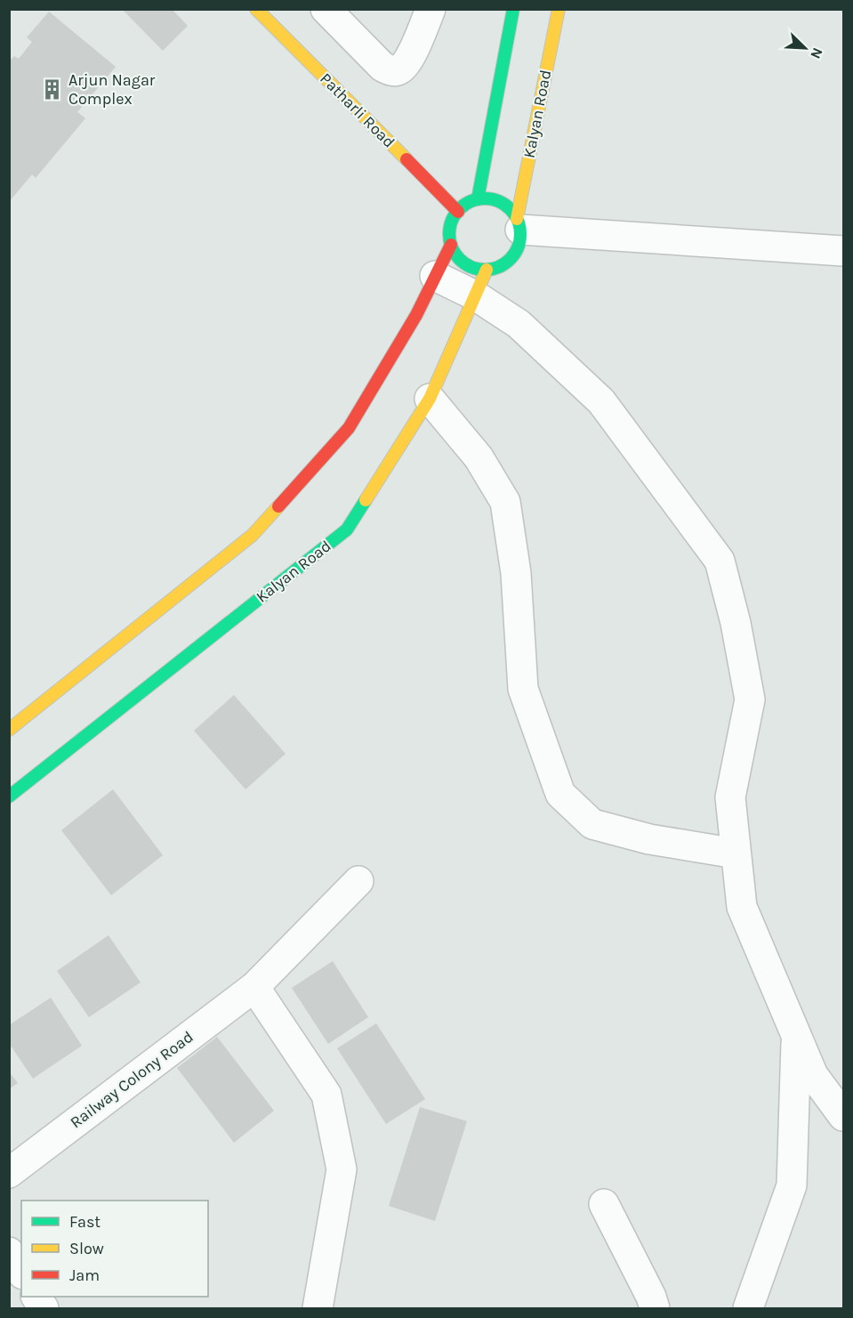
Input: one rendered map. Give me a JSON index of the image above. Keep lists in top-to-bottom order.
{
  "streets": {
    "main road": ["Patharli Road", "Kalyan Road"],
    "street": ["Railway Colony Road"]
  },
  "crossings": [
    ["Patharli Road", "Kalyan Road"]
  ],
  "places": {
    "building": ["Arjun Nagar Complex"]
  },
  "legend": ["Fast", "Slow", "Jam"],
  "north": "bottom right"
}
